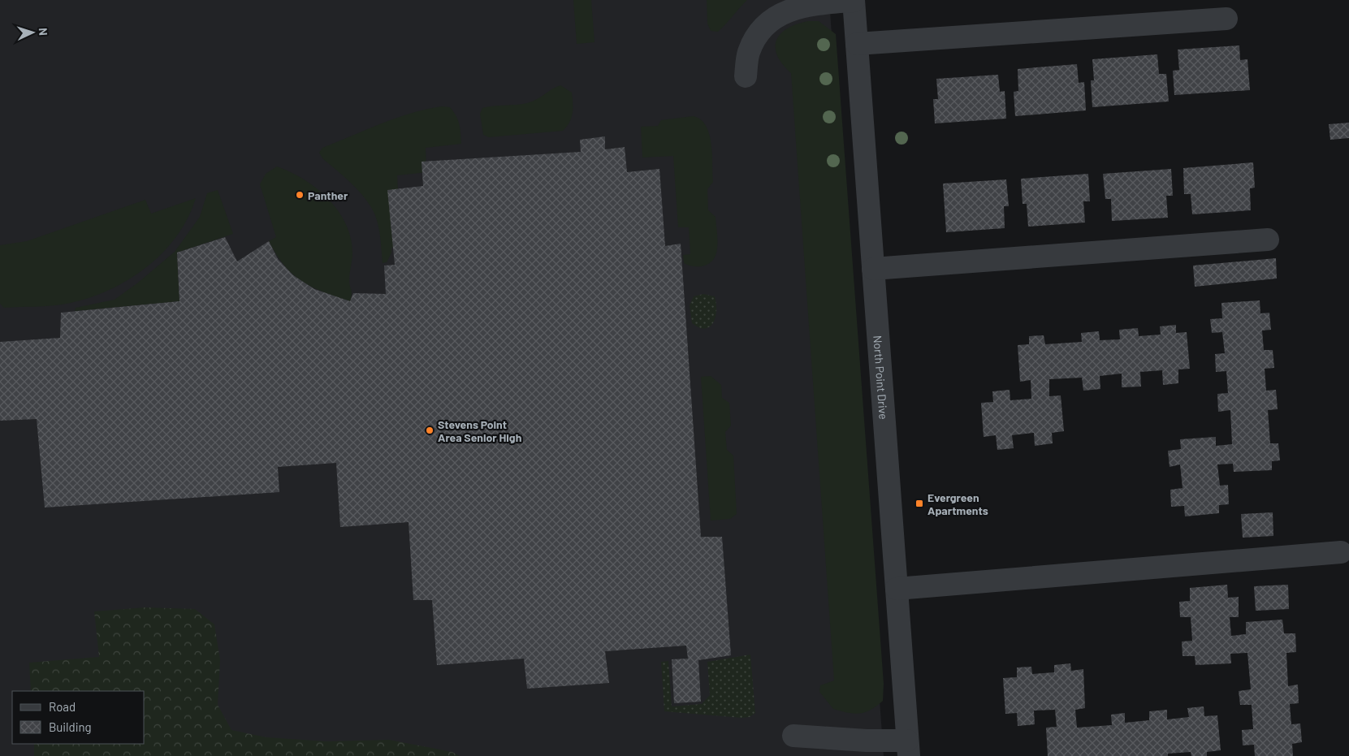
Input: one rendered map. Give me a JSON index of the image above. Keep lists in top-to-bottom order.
{
  "streets": {
    "street": ["North Point Drive"]
  },
  "places": {
    "other": ["Panther", "Stevens Point Area Senior High"],
    "transit": ["Evergreen Apartments"]
  },
  "legend": ["Road", "Building"],
  "north": "right"
}
